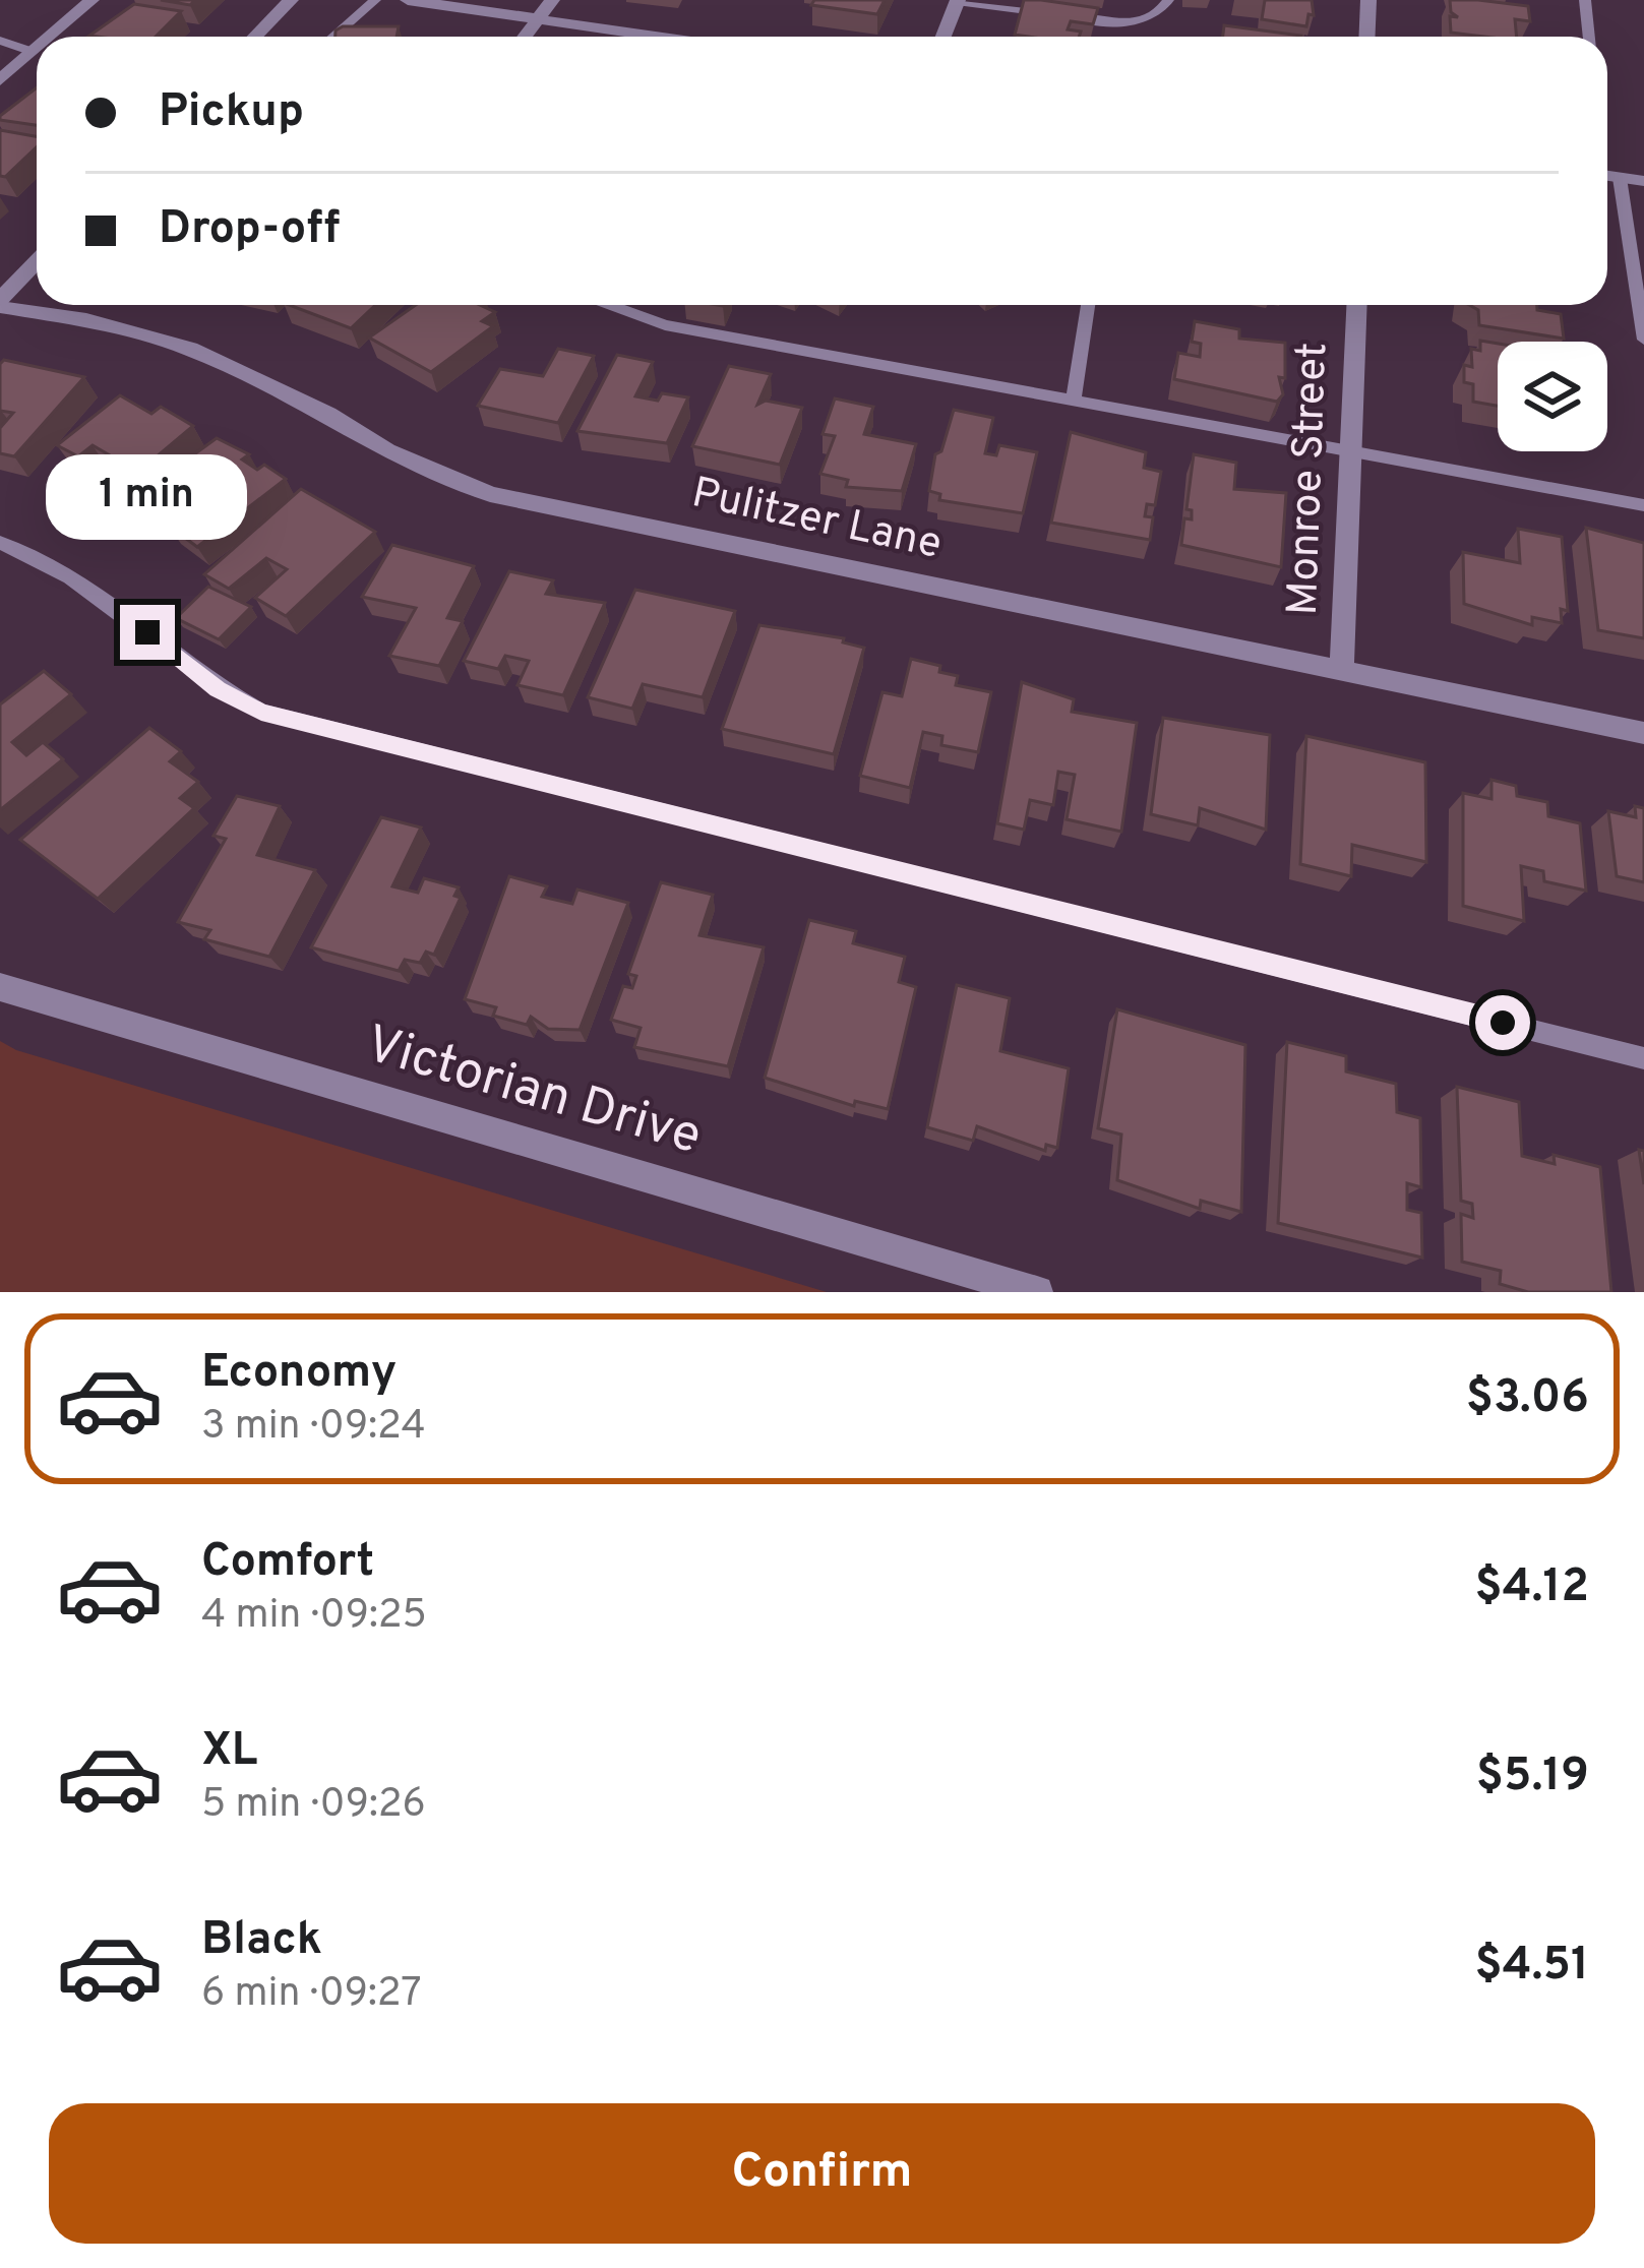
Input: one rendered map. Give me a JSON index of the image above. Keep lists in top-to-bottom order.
{
  "streets": {
    "street": ["Monroe Street", "Pulitzer Lane", "Victorian Drive"]
  },
  "crossings": [
    ["Monroe Street", "Pulitzer Lane"]
  ],
  "page": {
    "banner": ["Pickup", "Drop-off"],
    "bubble": "1 min",
    "list": [
      {
        "name": "Economy",
        "note": "3 min · 09:24",
        "value": "$3.06"
      },
      {
        "name": "Comfort",
        "note": "4 min · 09:25",
        "value": "$4.12"
      },
      {
        "name": "XL",
        "note": "5 min · 09:26",
        "value": "$5.19"
      },
      {
        "name": "Black",
        "note": "6 min · 09:27",
        "value": "$4.51"
      }
    ],
    "buttons": "Confirm"
  }
}
